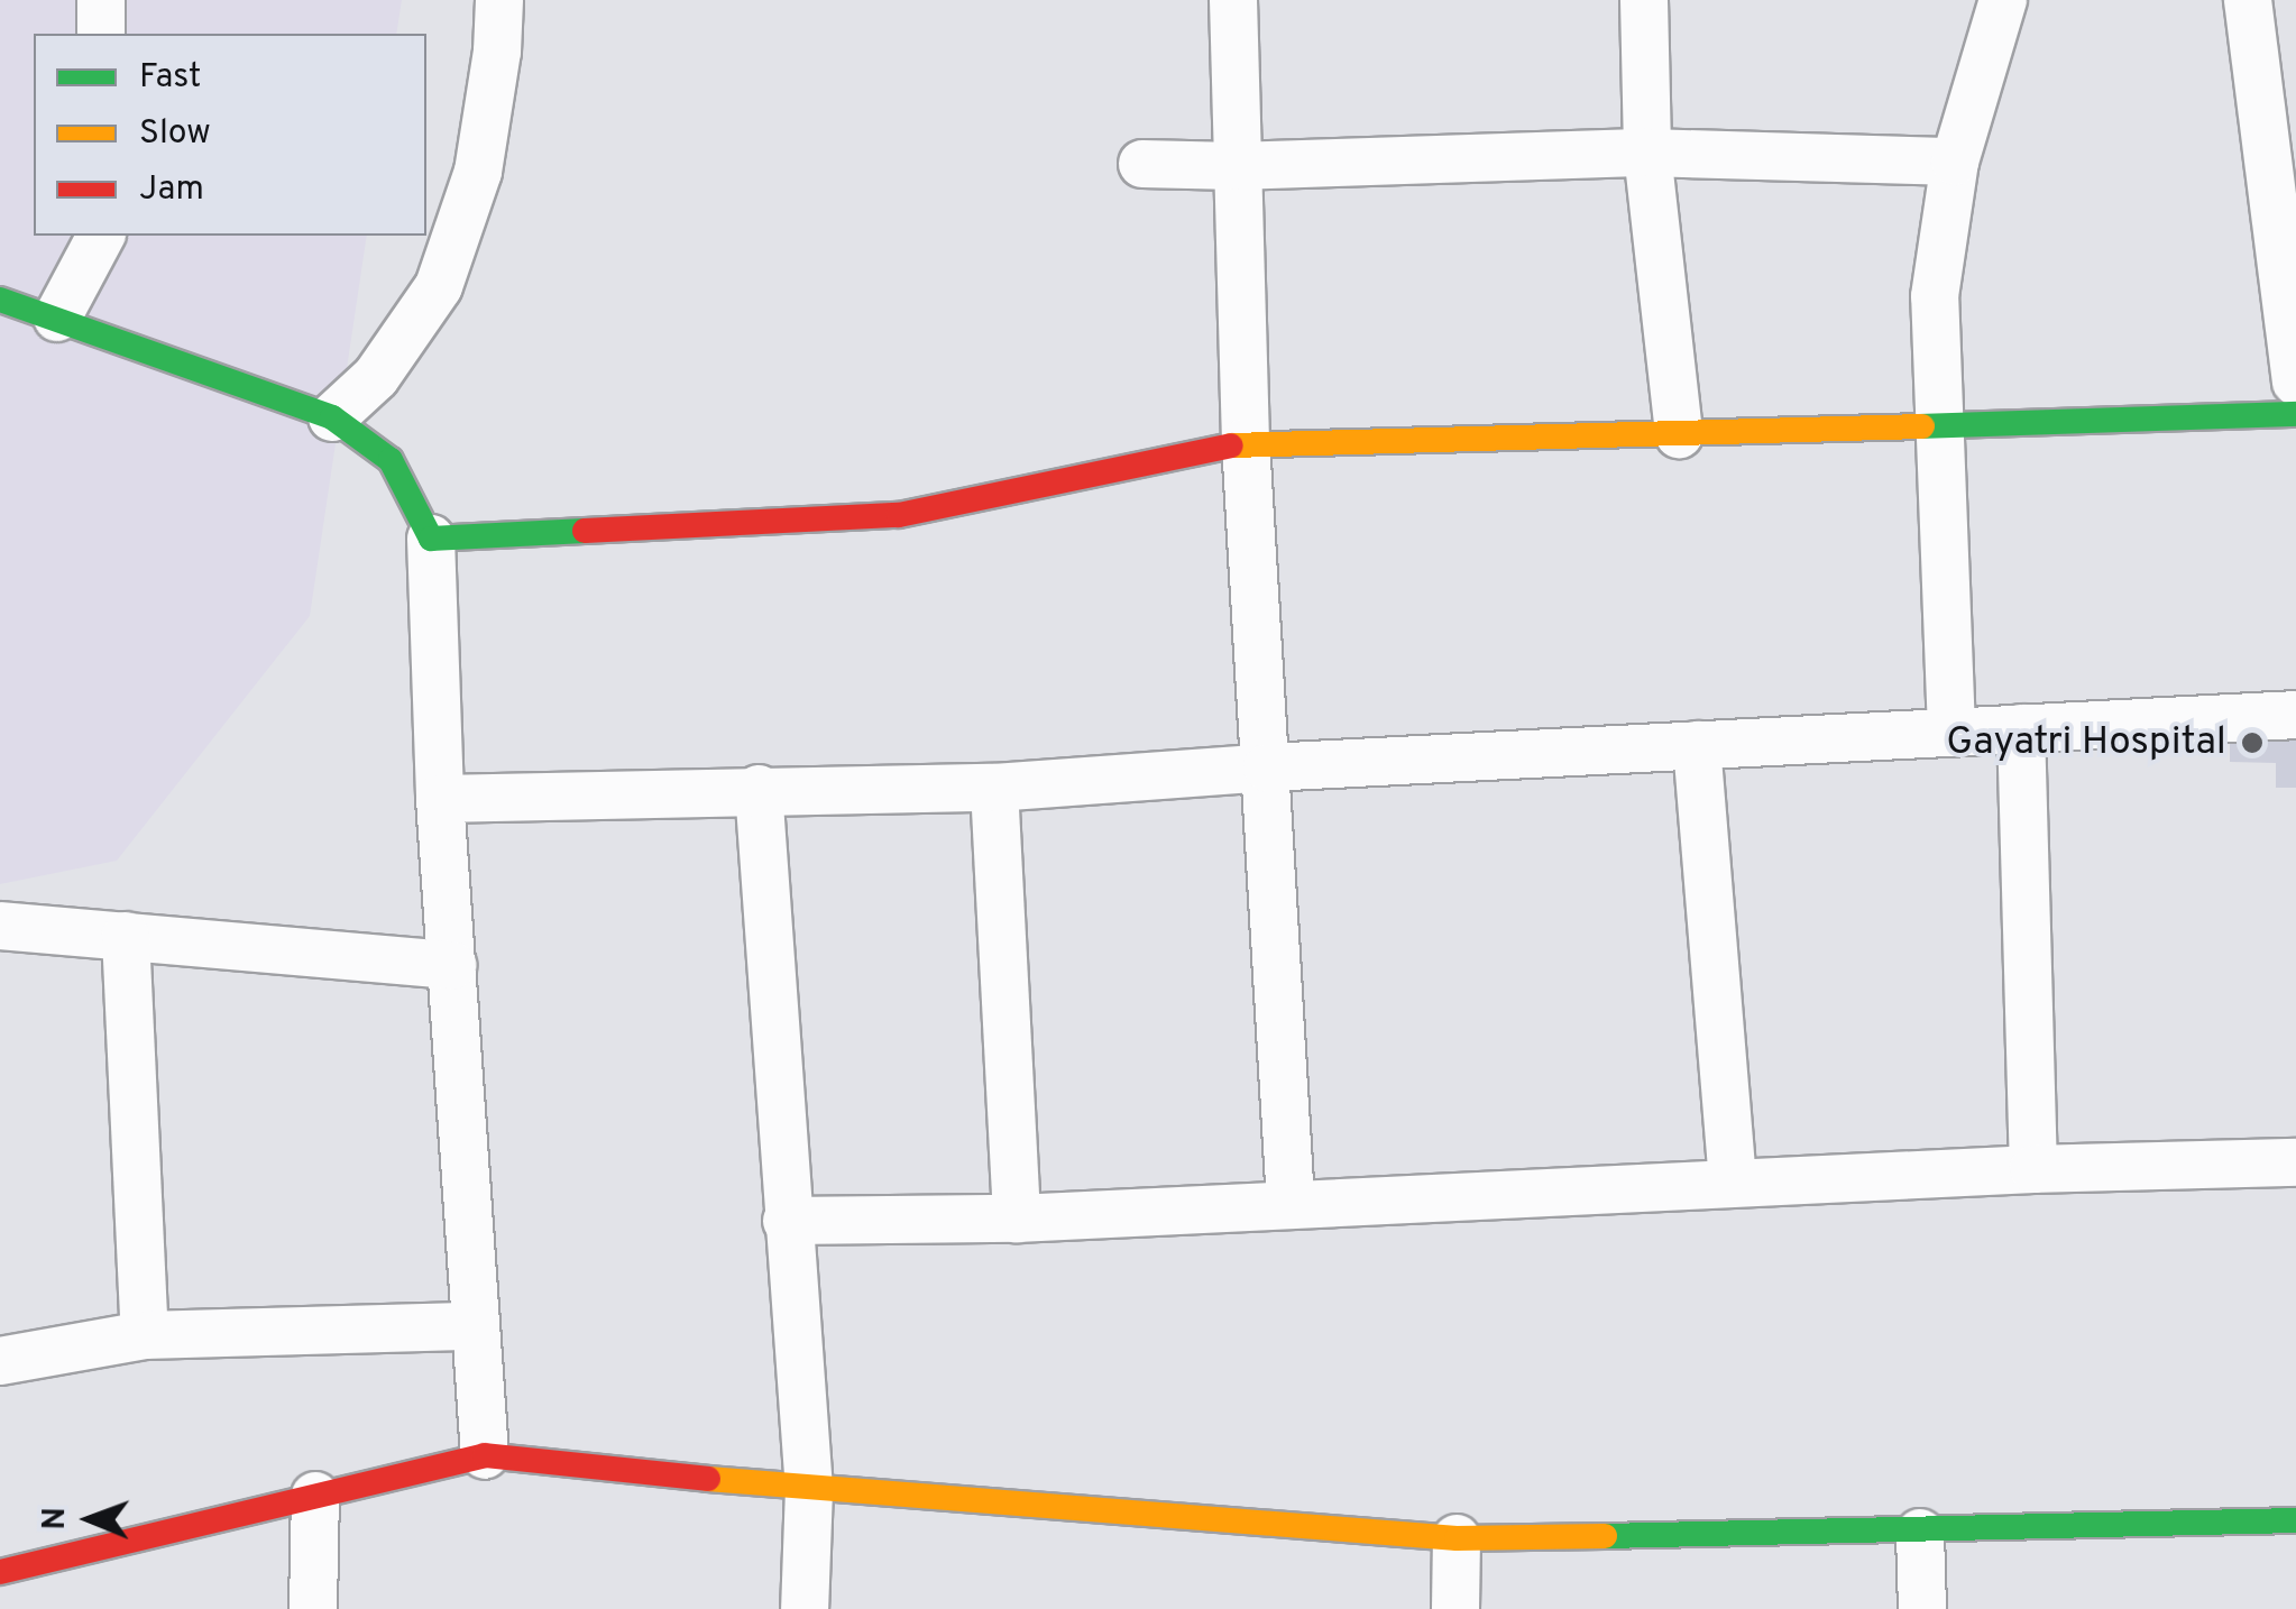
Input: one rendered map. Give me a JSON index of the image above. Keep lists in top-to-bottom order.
{
  "places": ["Gayatri Hospital"],
  "legend": ["Fast", "Slow", "Jam"],
  "north": "left"
}
